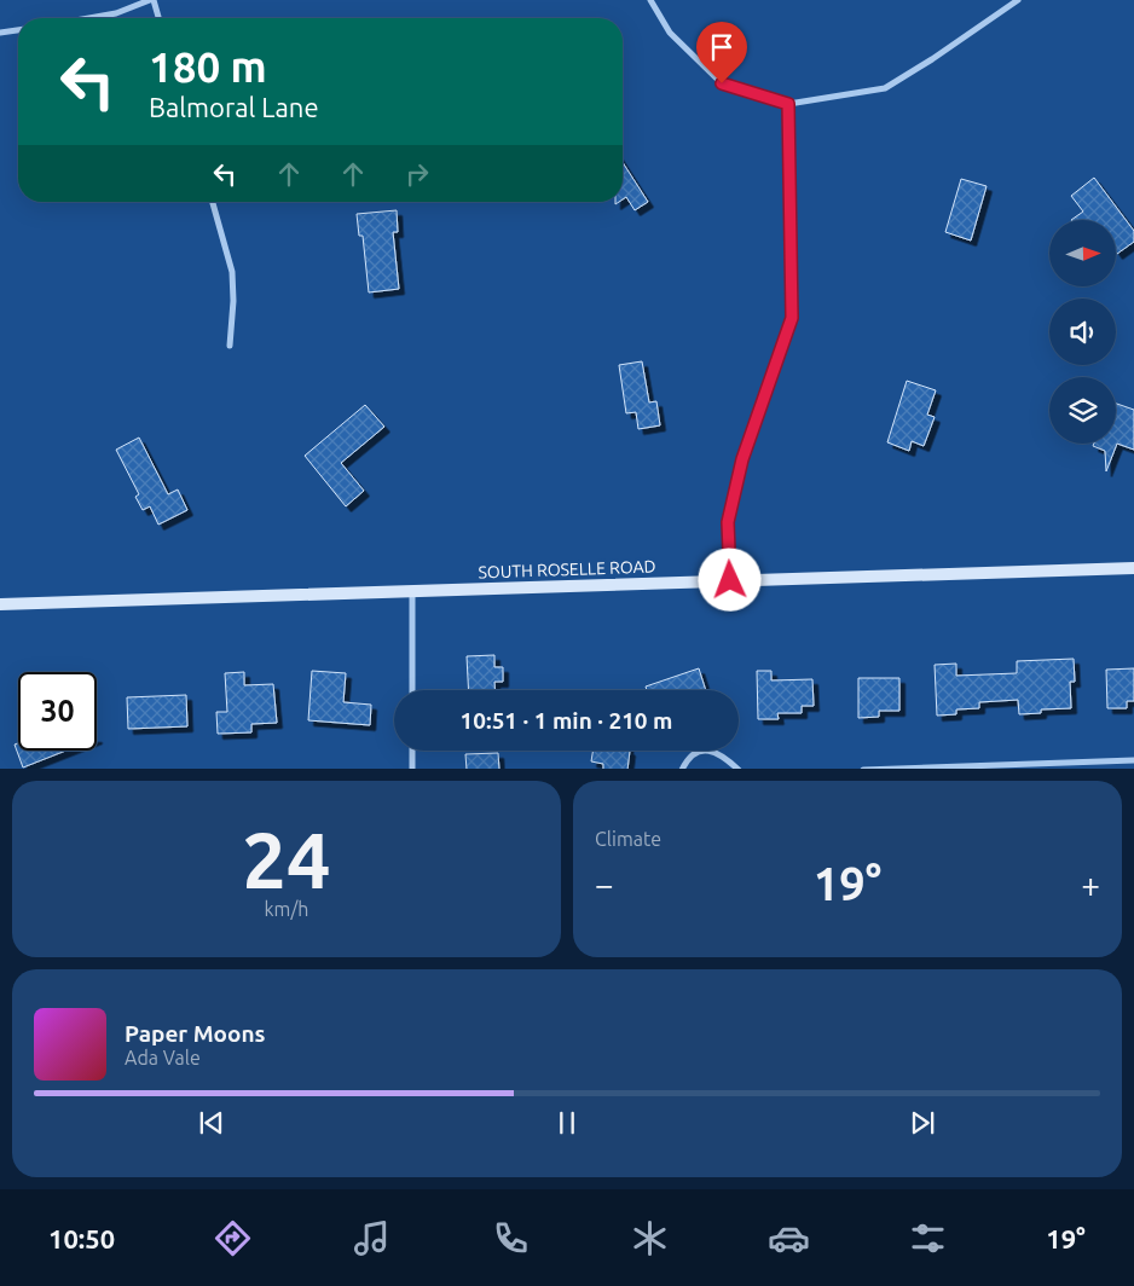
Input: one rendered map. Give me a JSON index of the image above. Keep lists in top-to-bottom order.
{
  "streets": {
    "main road": ["SOUTH ROSELLE ROAD"]
  },
  "north": "right",
  "page": {
    "turn": ["180 m", "Balmoral Lane"],
    "limit": "30",
    "trip": "10:51 · 1 min · 210 m",
    "tile": [
      ["24", "km/h"],
      "Climate"
    ],
    "heat": ["−", "19°", "+"],
    "song": ["Paper Moons", "Ada Vale"],
    "tabs": ["10:50", "19°"]
  }
}
